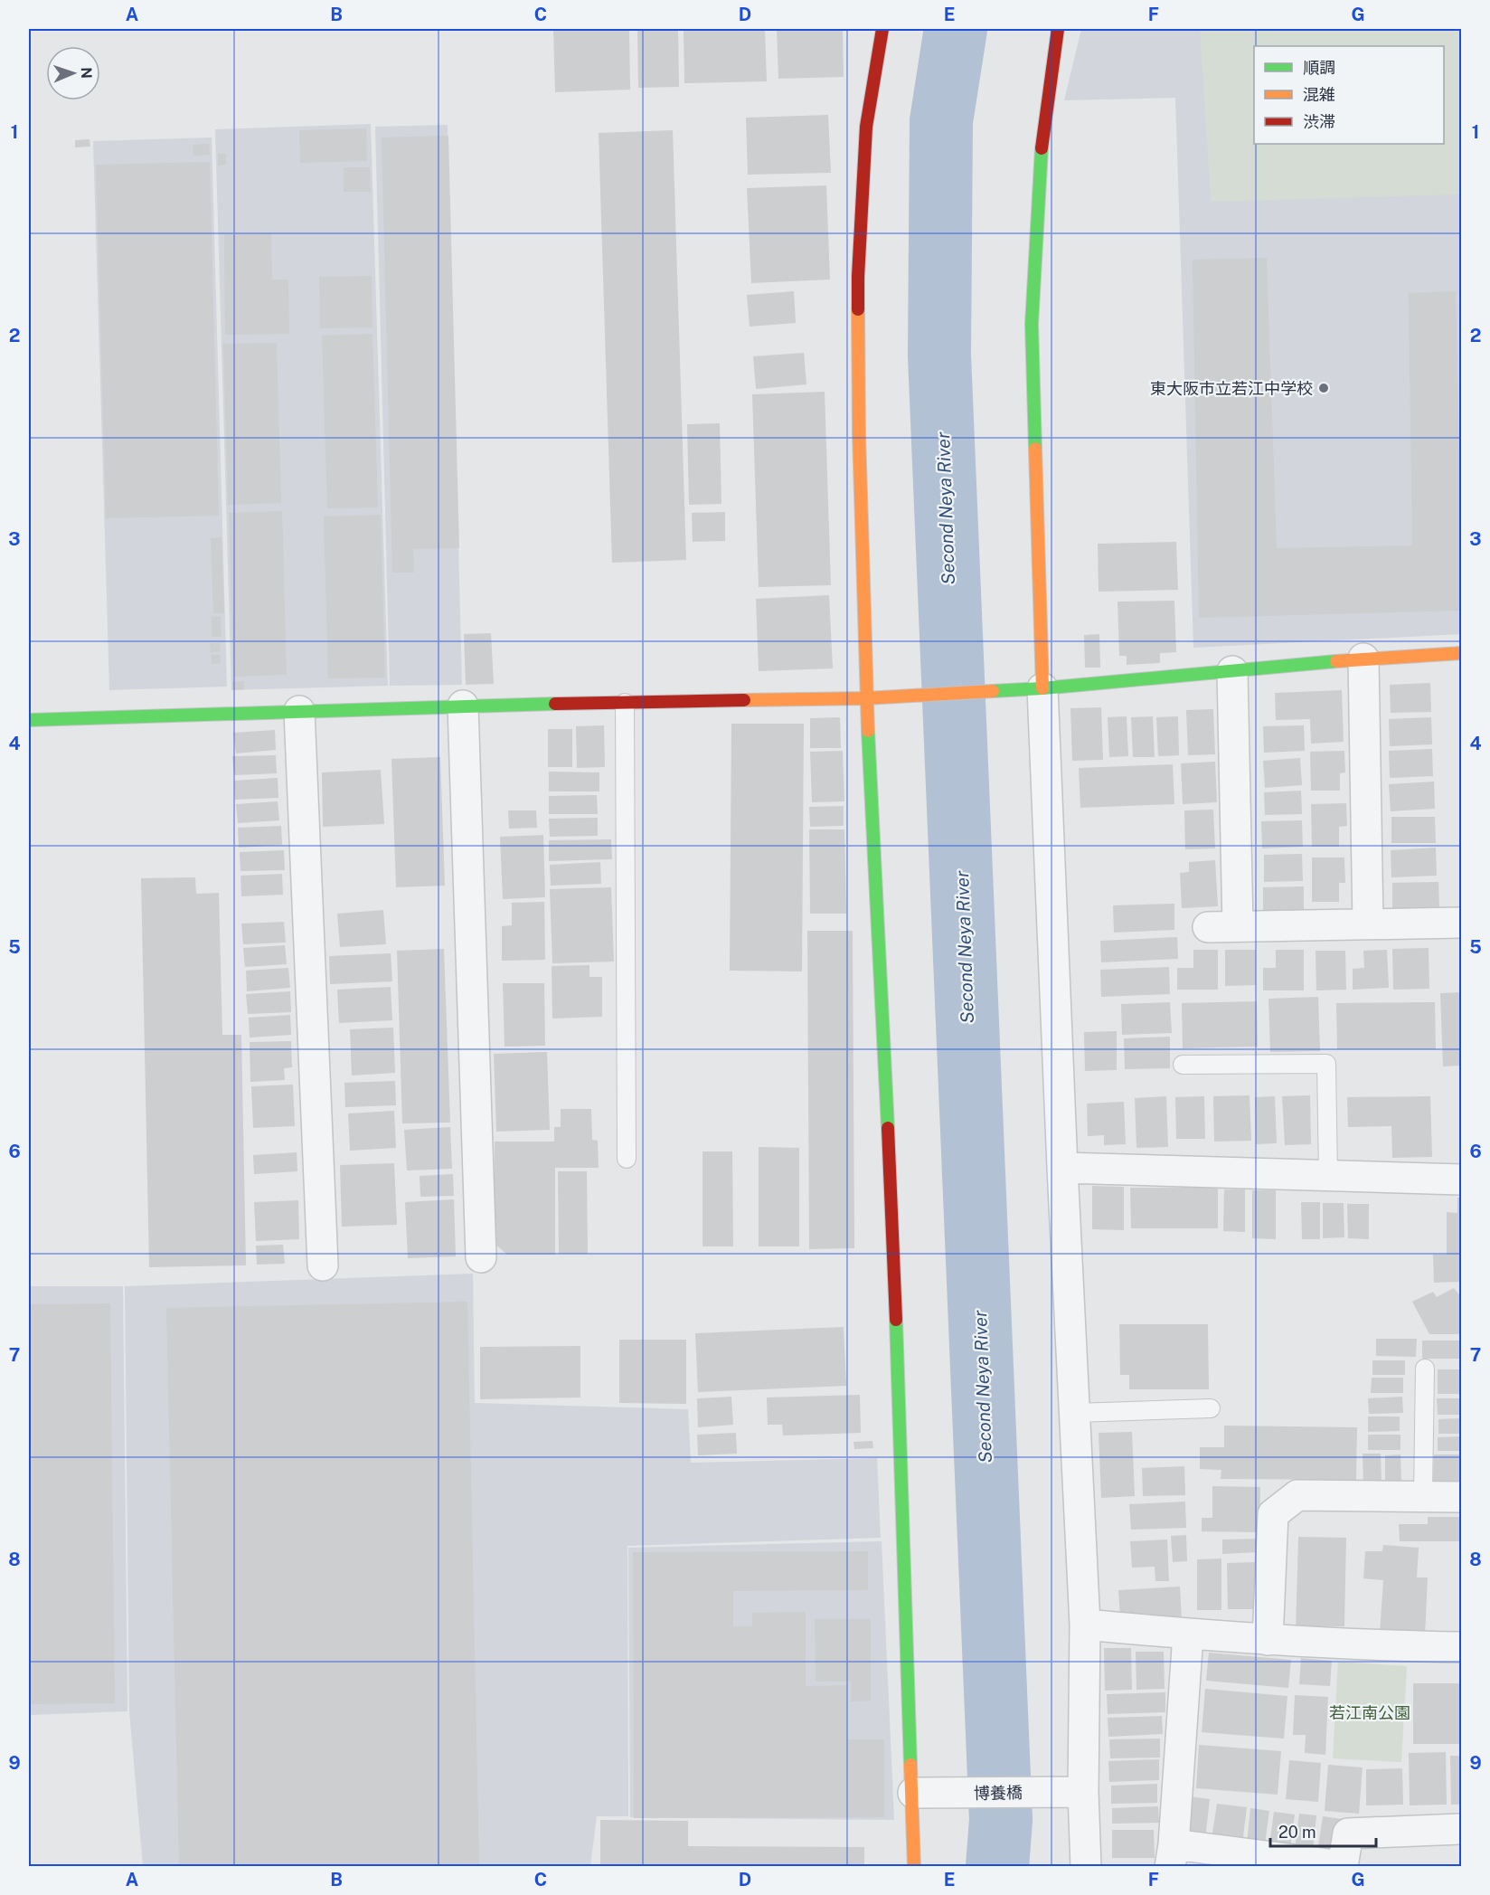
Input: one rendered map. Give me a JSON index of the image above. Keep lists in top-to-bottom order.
{
  "streets": {
    "street": ["博養橋"]
  },
  "water": ["Second Neya River"],
  "parks": ["若江南公園"],
  "places": ["東大阪市立若江中学校"],
  "legend": ["順調", "混雑", "渋滞"],
  "scale_bar": "20 m",
  "north": "right",
  "grid": {
    "columns": [
      "A",
      "B",
      "C",
      "D",
      "E",
      "F",
      "G"
    ],
    "rows": [
      "1",
      "2",
      "3",
      "4",
      "5",
      "6",
      "7",
      "8",
      "9"
    ]
  }
}
